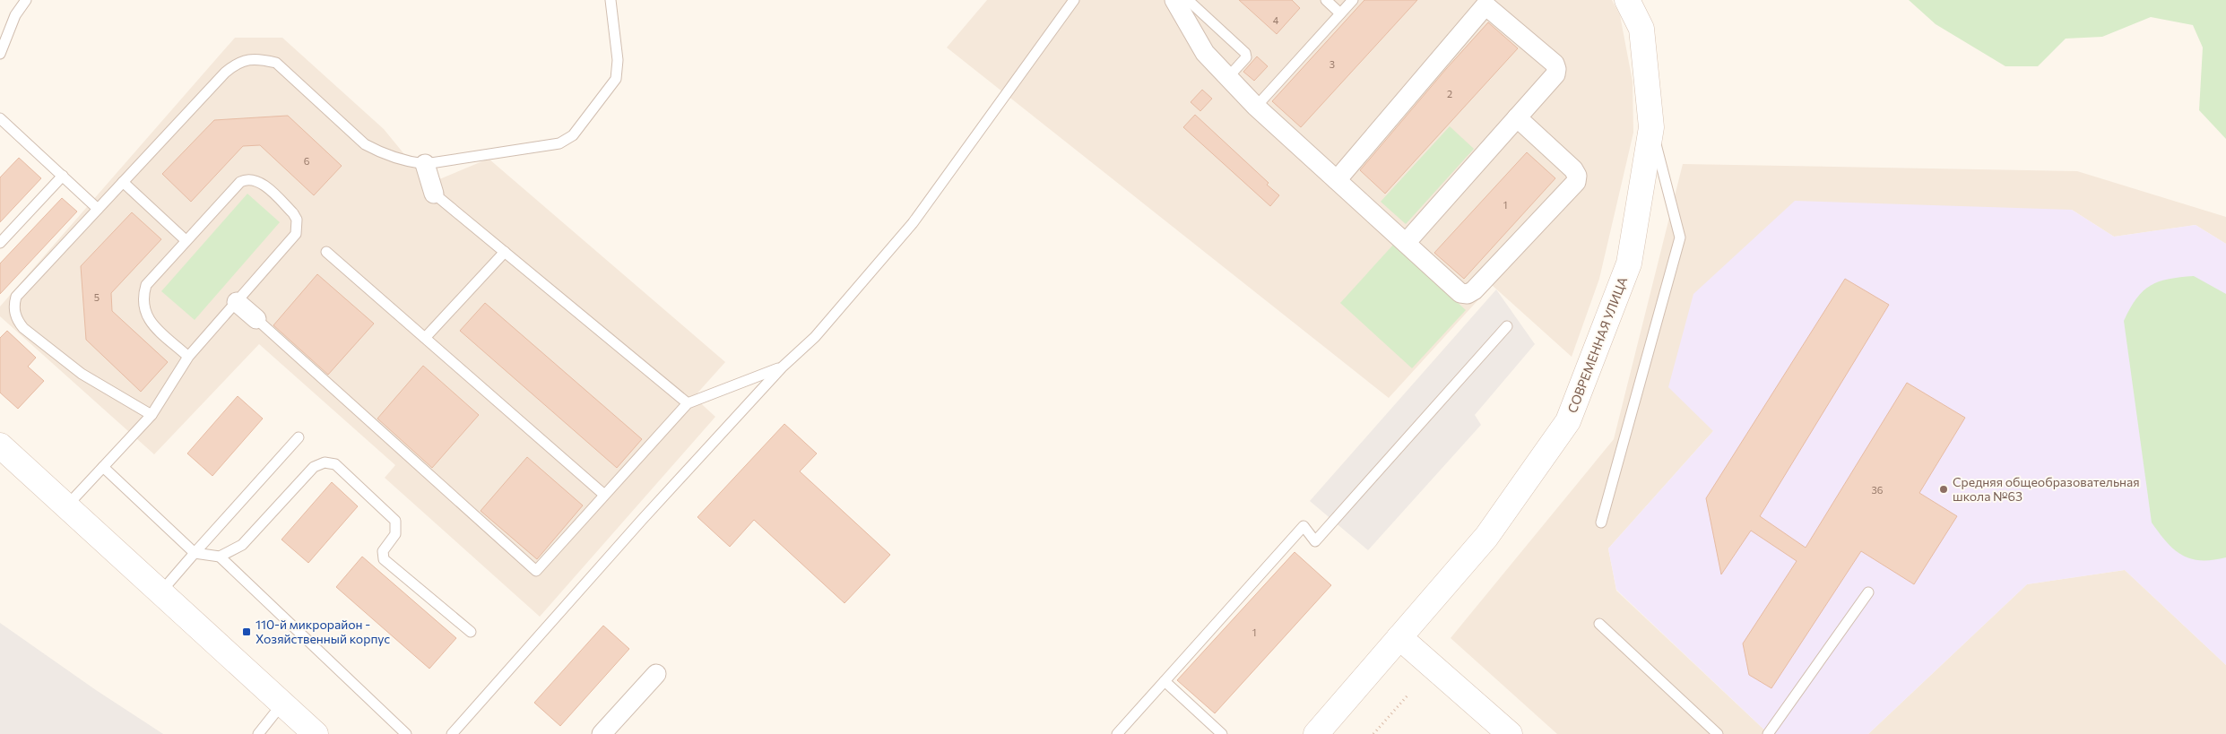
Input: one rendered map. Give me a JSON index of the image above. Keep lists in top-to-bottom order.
{
  "streets": {
    "street": ["СОВРЕМЕННАЯ УЛИЦА"]
  },
  "places": {
    "other": ["Средняя общеобразовательная школа №63"],
    "transit": ["110-й микрорайон - Хозяйственный корпус"]
  },
  "house_numbers": [
    "4",
    "3",
    "2",
    "6",
    "1",
    "5",
    "36",
    "1"
  ]
}
